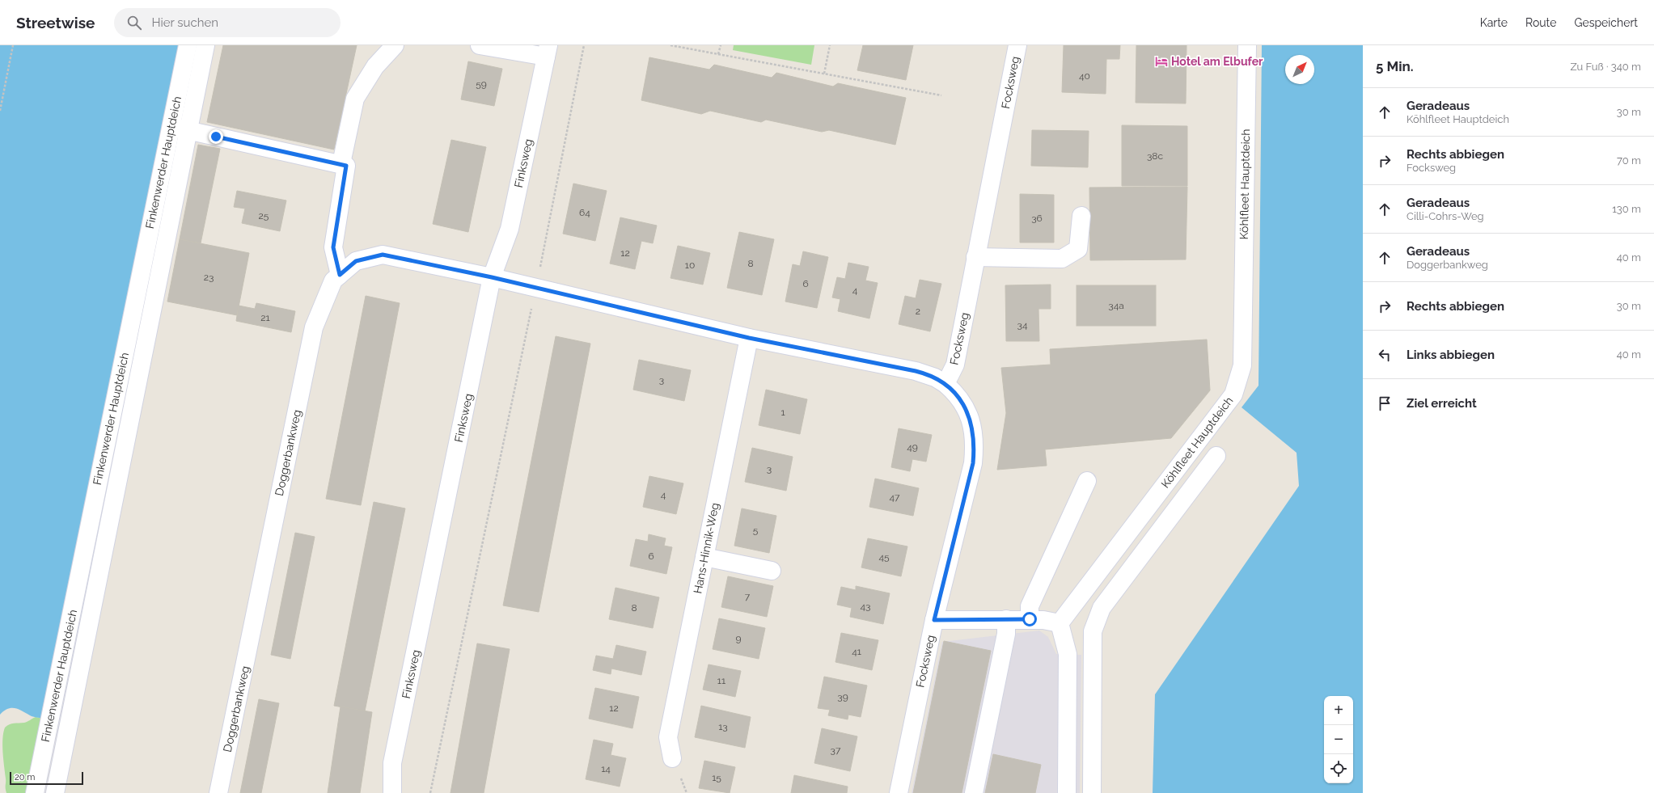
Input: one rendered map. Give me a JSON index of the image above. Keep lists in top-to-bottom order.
{
  "streets": {
    "street": [
      "Focksweg",
      "Finkenwerder Hauptdeich",
      "Finksweg",
      "Köhlfleet Hauptdeich",
      "Doggerbankweg",
      "Hans-Hinnik-Weg"
    ]
  },
  "crossings": [
    ["Focksweg", "Doggerbankweg"],
    ["Finksweg", "Doggerbankweg"],
    ["Doggerbankweg", "Hans-Hinnik-Weg"]
  ],
  "places": {
    "hotel": ["Hotel am Elbufer"]
  },
  "house_numbers": [
    "40",
    "59",
    "38c",
    "64",
    "25",
    "36",
    "12",
    "8",
    "10",
    "23",
    "6",
    "4",
    "34a",
    "2",
    "21",
    "34",
    "3",
    "1",
    "49",
    "3",
    "4",
    "47",
    "5",
    "6",
    "45",
    "7",
    "43",
    "8",
    "9",
    "41",
    "11",
    "39",
    "12",
    "13",
    "37",
    "14",
    "15"
  ],
  "scale_bar": "20 m",
  "north": "top right",
  "page": {
    "header": "Streetwise",
    "search": "Hier suchen",
    "nav": ["Karte", "Route", "Gespeichert"],
    "heading": ["5 Min.", "Zu Fuß · 340 m"],
    "list": [
      ["Geradeaus", "Köhlfleet Hauptdeich", "30 m"],
      ["Rechts abbiegen", "Focksweg", "70 m"],
      ["Geradeaus", "Cilli-Cohrs-Weg", "130 m"],
      ["Geradeaus", "Doggerbankweg", "40 m"],
      ["Rechts abbiegen", "30 m"],
      ["Links abbiegen", "40 m"],
      "Ziel erreicht"
    ],
    "map_buttons": ["+", "−"],
    "scale": "20 m"
  }
}
